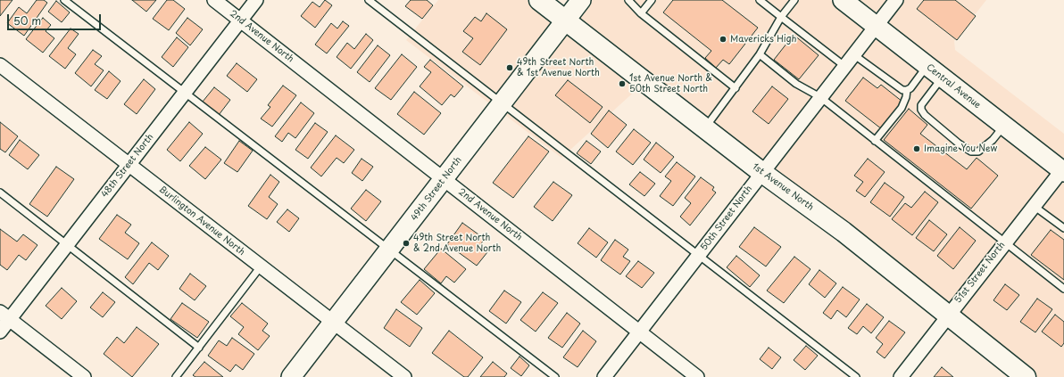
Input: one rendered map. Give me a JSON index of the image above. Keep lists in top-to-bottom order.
{
  "streets": {
    "main road": ["Central Avenue", "1st Avenue North", "49th Street North"],
    "street": [
      "2nd Avenue North",
      "48th Street North",
      "50th Street North",
      "Burlington Avenue North",
      "51st Street North"
    ]
  },
  "crossings": [
    ["2nd Avenue North", "48th Street North"],
    ["2nd Avenue North", "49th Street North"],
    ["2nd Avenue North", "50th Street North"],
    ["Central Avenue", "50th Street North"],
    ["Central Avenue", "51st Street North"],
    ["48th Street North", "Burlington Avenue North"],
    ["1st Avenue North", "49th Street North"],
    ["1st Avenue North", "50th Street North"],
    ["1st Avenue North", "51st Street North"],
    ["49th Street North", "Burlington Avenue North"]
  ],
  "places": [
    "Mavericks High",
    "49th Street North & 1st Avenue North",
    "1st Avenue North & 50th Street North",
    "Imagine You New",
    "49th Street North & 2nd Avenue North"
  ],
  "scale_bar": "50 m"
}
